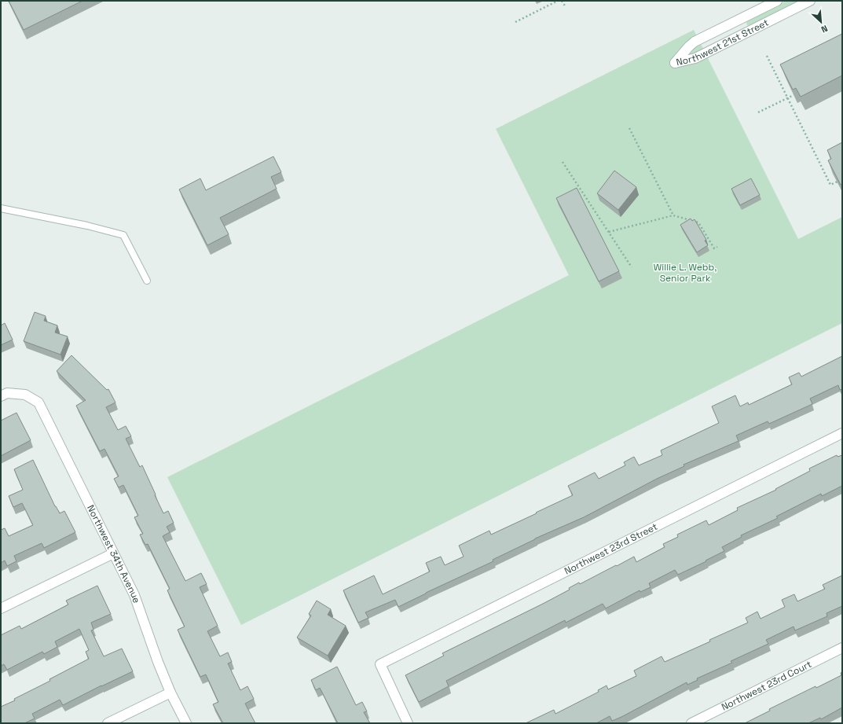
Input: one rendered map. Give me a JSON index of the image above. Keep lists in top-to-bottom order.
{
  "streets": {
    "street": [
      "Northwest 21st Street",
      "Northwest 23rd Street",
      "Northwest 34th Avenue",
      "Northwest 23rd Court"
    ]
  },
  "parks": ["Willie L. Webb, Senior Park"],
  "north": "bottom right"
}
